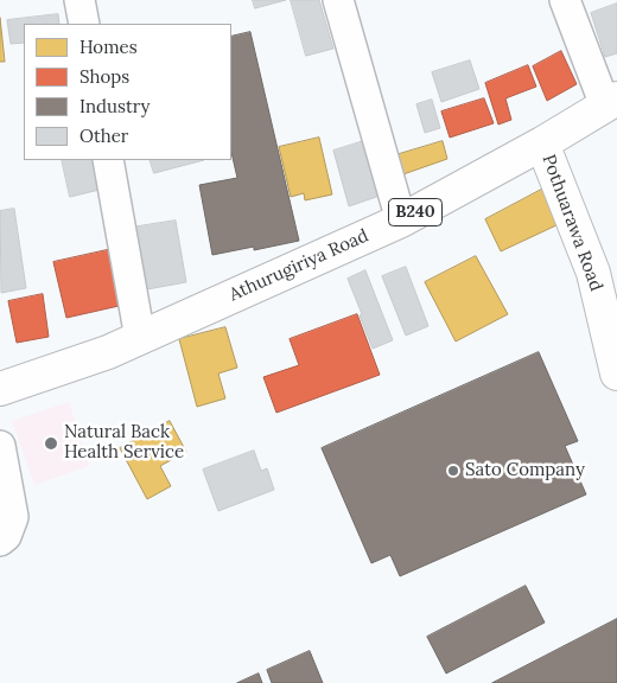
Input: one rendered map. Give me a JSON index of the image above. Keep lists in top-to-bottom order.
{
  "streets": {
    "main road": ["B240", "Pothuarawa Road", "Athurugiriya Road"]
  },
  "crossings": [
    ["Pothuarawa Road", "Athurugiriya Road"]
  ],
  "places": ["Natural Back Health Service", "Sato Company"],
  "legend": [
    "Homes",
    "Shops",
    "Industry",
    "Other"
  ]
}
